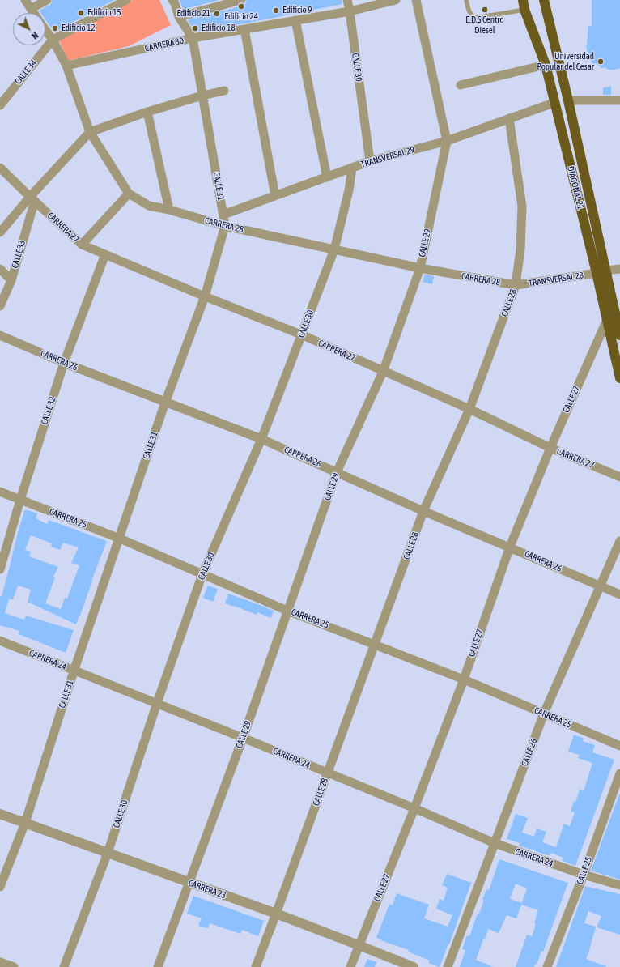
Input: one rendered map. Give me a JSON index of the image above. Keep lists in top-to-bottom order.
{
  "streets": {
    "highway": ["DIAGONAL 21"],
    "street": [
      "CARRERA 30",
      "CALLE 30",
      "CALLE 34",
      "TRANSVERSAL 29",
      "CALLE 31",
      "CARRERA 28",
      "CARRERA 27",
      "CALLE 29",
      "CALLE 33",
      "TRANSVERSAL 28",
      "CALLE 28",
      "CARRERA 26",
      "CALLE 27",
      "CALLE 32",
      "CARRERA 25",
      "CARRERA 24",
      "CALLE 26",
      "CALLE 25",
      "CARRERA 23"
    ]
  },
  "crossings": [
    ["CARRERA 30", "CALLE 30"],
    ["CARRERA 30", "CALLE 31"],
    ["CARRERA 30", "CARRERA 28"],
    ["CALLE 30", "TRANSVERSAL 29"],
    ["CALLE 30", "CARRERA 28"],
    ["CALLE 30", "CARRERA 27"],
    ["CALLE 30", "CARRERA 26"],
    ["CALLE 30", "CARRERA 25"],
    ["CALLE 30", "CARRERA 24"],
    ["CALLE 30", "CARRERA 23"],
    ["CALLE 34", "CARRERA 28"],
    ["TRANSVERSAL 29", "CALLE 31"],
    ["TRANSVERSAL 29", "DIAGONAL 21"],
    ["TRANSVERSAL 29", "CALLE 29"],
    ["TRANSVERSAL 29", "CALLE 28"],
    ["CALLE 31", "CARRERA 28"],
    ["CALLE 31", "CARRERA 27"],
    ["CALLE 31", "CARRERA 26"],
    ["CALLE 31", "CARRERA 25"],
    ["CALLE 31", "CARRERA 24"],
    ["CALLE 31", "CARRERA 23"],
    ["DIAGONAL 21", "TRANSVERSAL 28"],
    ["DIAGONAL 21", "CALLE 27"],
    ["CARRERA 28", "CALLE 29"],
    ["CARRERA 28", "CALLE 33"],
    ["CARRERA 28", "TRANSVERSAL 28"],
    ["CARRERA 28", "CALLE 28"],
    ["CARRERA 27", "CALLE 29"],
    ["CARRERA 27", "CALLE 33"],
    ["CARRERA 27", "CALLE 28"],
    ["CARRERA 27", "CALLE 27"],
    ["CARRERA 27", "CALLE 32"],
    ["CALLE 29", "CARRERA 26"],
    ["CALLE 29", "CARRERA 25"],
    ["CALLE 29", "CARRERA 24"],
    ["CALLE 29", "CARRERA 23"],
    ["TRANSVERSAL 28", "CALLE 28"],
    ["CALLE 28", "CARRERA 26"],
    ["CALLE 28", "CARRERA 25"],
    ["CALLE 28", "CARRERA 24"],
    ["CALLE 28", "CARRERA 23"],
    ["CARRERA 26", "CALLE 27"],
    ["CARRERA 26", "CALLE 32"],
    ["CARRERA 26", "CALLE 26"],
    ["CALLE 27", "CARRERA 25"],
    ["CALLE 27", "CARRERA 24"],
    ["CALLE 27", "CARRERA 23"],
    ["CALLE 32", "CARRERA 25"],
    ["CARRERA 25", "CALLE 26"],
    ["CARRERA 24", "CALLE 26"],
    ["CARRERA 24", "CALLE 25"]
  ],
  "places": [
    "Edificio 24",
    "E.D.S Centro Diesel",
    "Edificio 9",
    "Edificio 15",
    "Edificio 21",
    "Edificio 12",
    "Edificio 18",
    "Universidad Popular del Cesar"
  ],
  "north": "bottom right"
}
